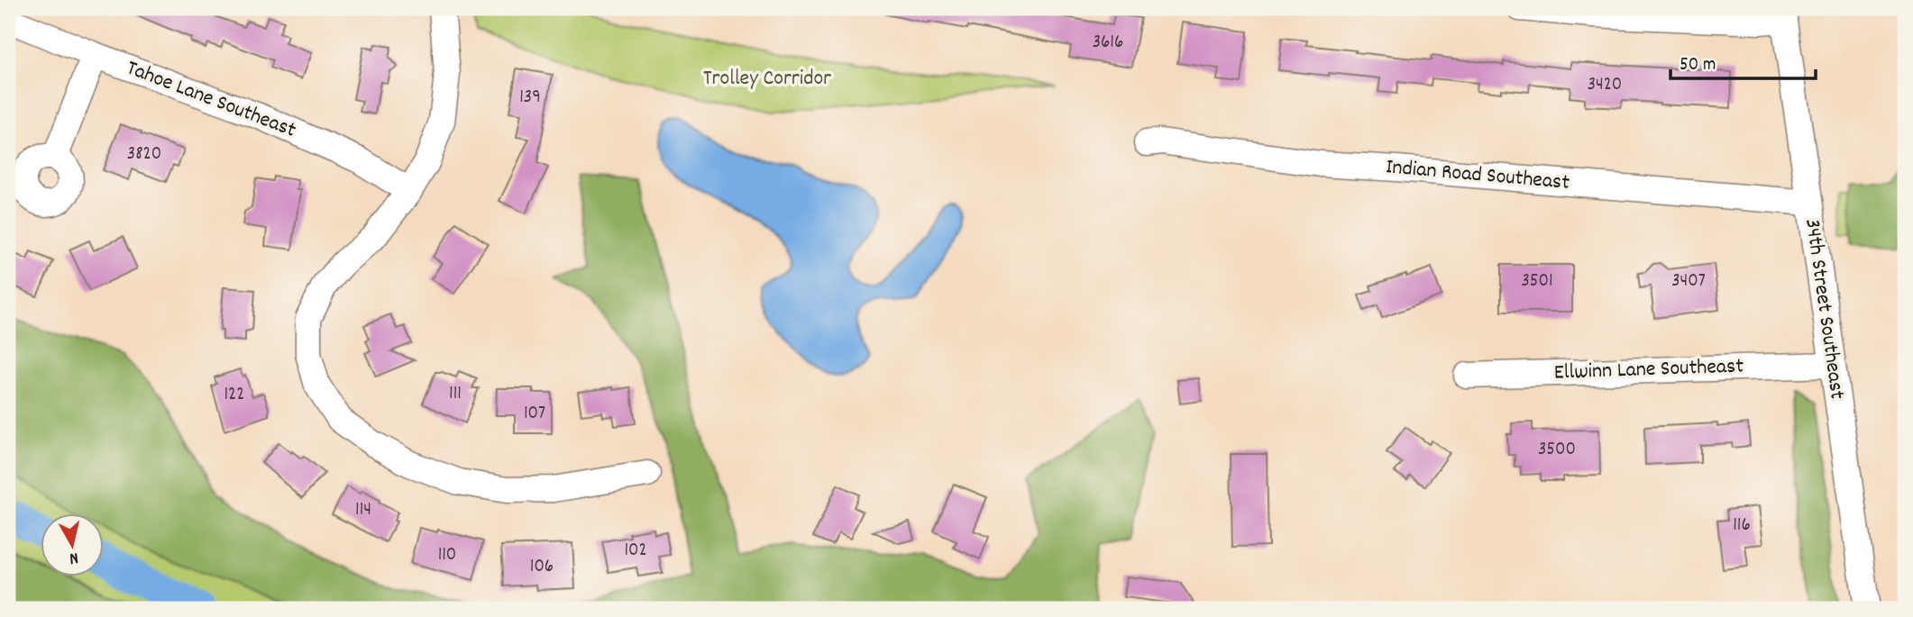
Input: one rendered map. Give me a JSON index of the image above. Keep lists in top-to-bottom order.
{
  "streets": {
    "street": [
      "Tahoe Lane Southeast",
      "Indian Road Southeast",
      "34th Street Southeast",
      "Ellwinn Lane Southeast"
    ]
  },
  "crossings": [
    ["Indian Road Southeast", "34th Street Southeast"],
    ["34th Street Southeast", "Ellwinn Lane Southeast"]
  ],
  "parks": ["Trolley Corridor"],
  "house_numbers": [
    "3616",
    "3420",
    "139",
    "3820",
    "3501",
    "3407",
    "111",
    "122",
    "107",
    "3500",
    "114",
    "116",
    "102",
    "110",
    "106"
  ],
  "scale_bar": "50 m",
  "north": "bottom"
}
